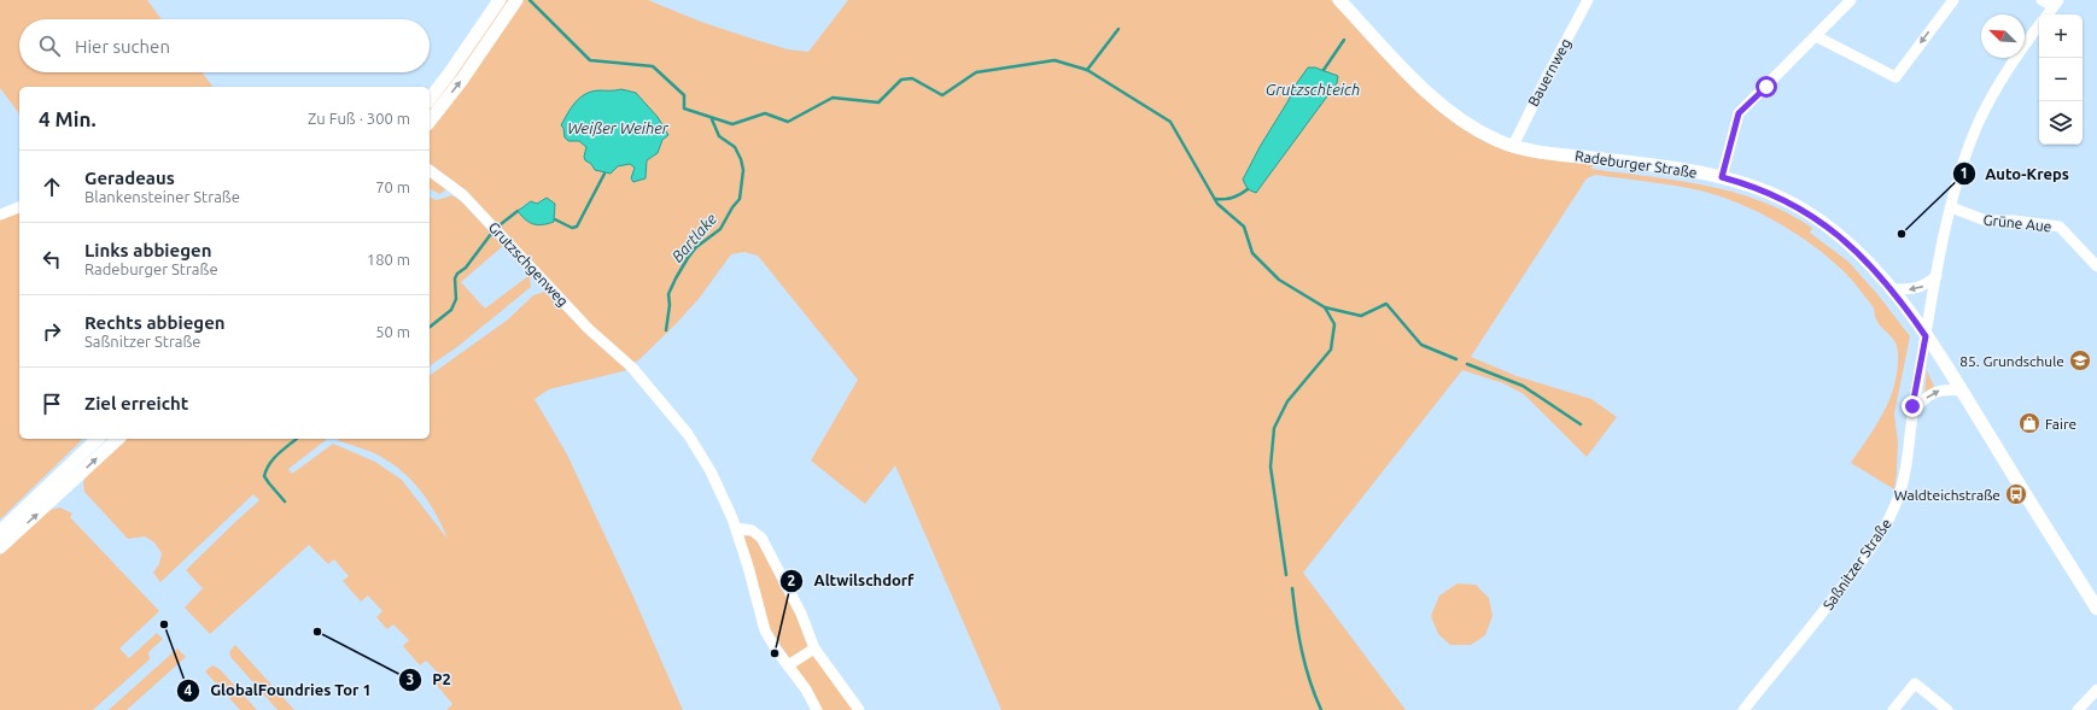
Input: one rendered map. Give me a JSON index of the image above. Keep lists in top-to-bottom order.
{
  "streets": {
    "main road": ["Radeburger Straße"],
    "street": [
      "Bauernweg",
      "Grüne Aue",
      "Grutzschgenweg",
      "Saßnitzer Straße"
    ]
  },
  "crossings": [
    ["Bauernweg", "Radeburger Straße"],
    ["Radeburger Straße", "Saßnitzer Straße"],
    ["Grüne Aue", "Saßnitzer Straße"]
  ],
  "water": ["Grutzschteich", "Weißer Weiher", "Bartlake"],
  "places": {
    "other": [
      "Auto-Kreps",
      "GlobalFoundries Tor 1",
      "P2",
      "Altwilschdorf"
    ],
    "school or university": ["85. Grundschule"],
    "shop": ["Faire"],
    "bus stop": ["Waldteichstraße"]
  },
  "north": "top left",
  "page": {
    "map_buttons": ["+", "−"],
    "search": "Hier suchen",
    "heading": ["4 Min.", "Zu Fuß · 300 m"],
    "list": [
      ["Geradeaus", "Blankensteiner Straße", "70 m"],
      ["Links abbiegen", "Radeburger Straße", "180 m"],
      ["Rechts abbiegen", "Saßnitzer Straße", "50 m"],
      "Ziel erreicht"
    ]
  }
}
